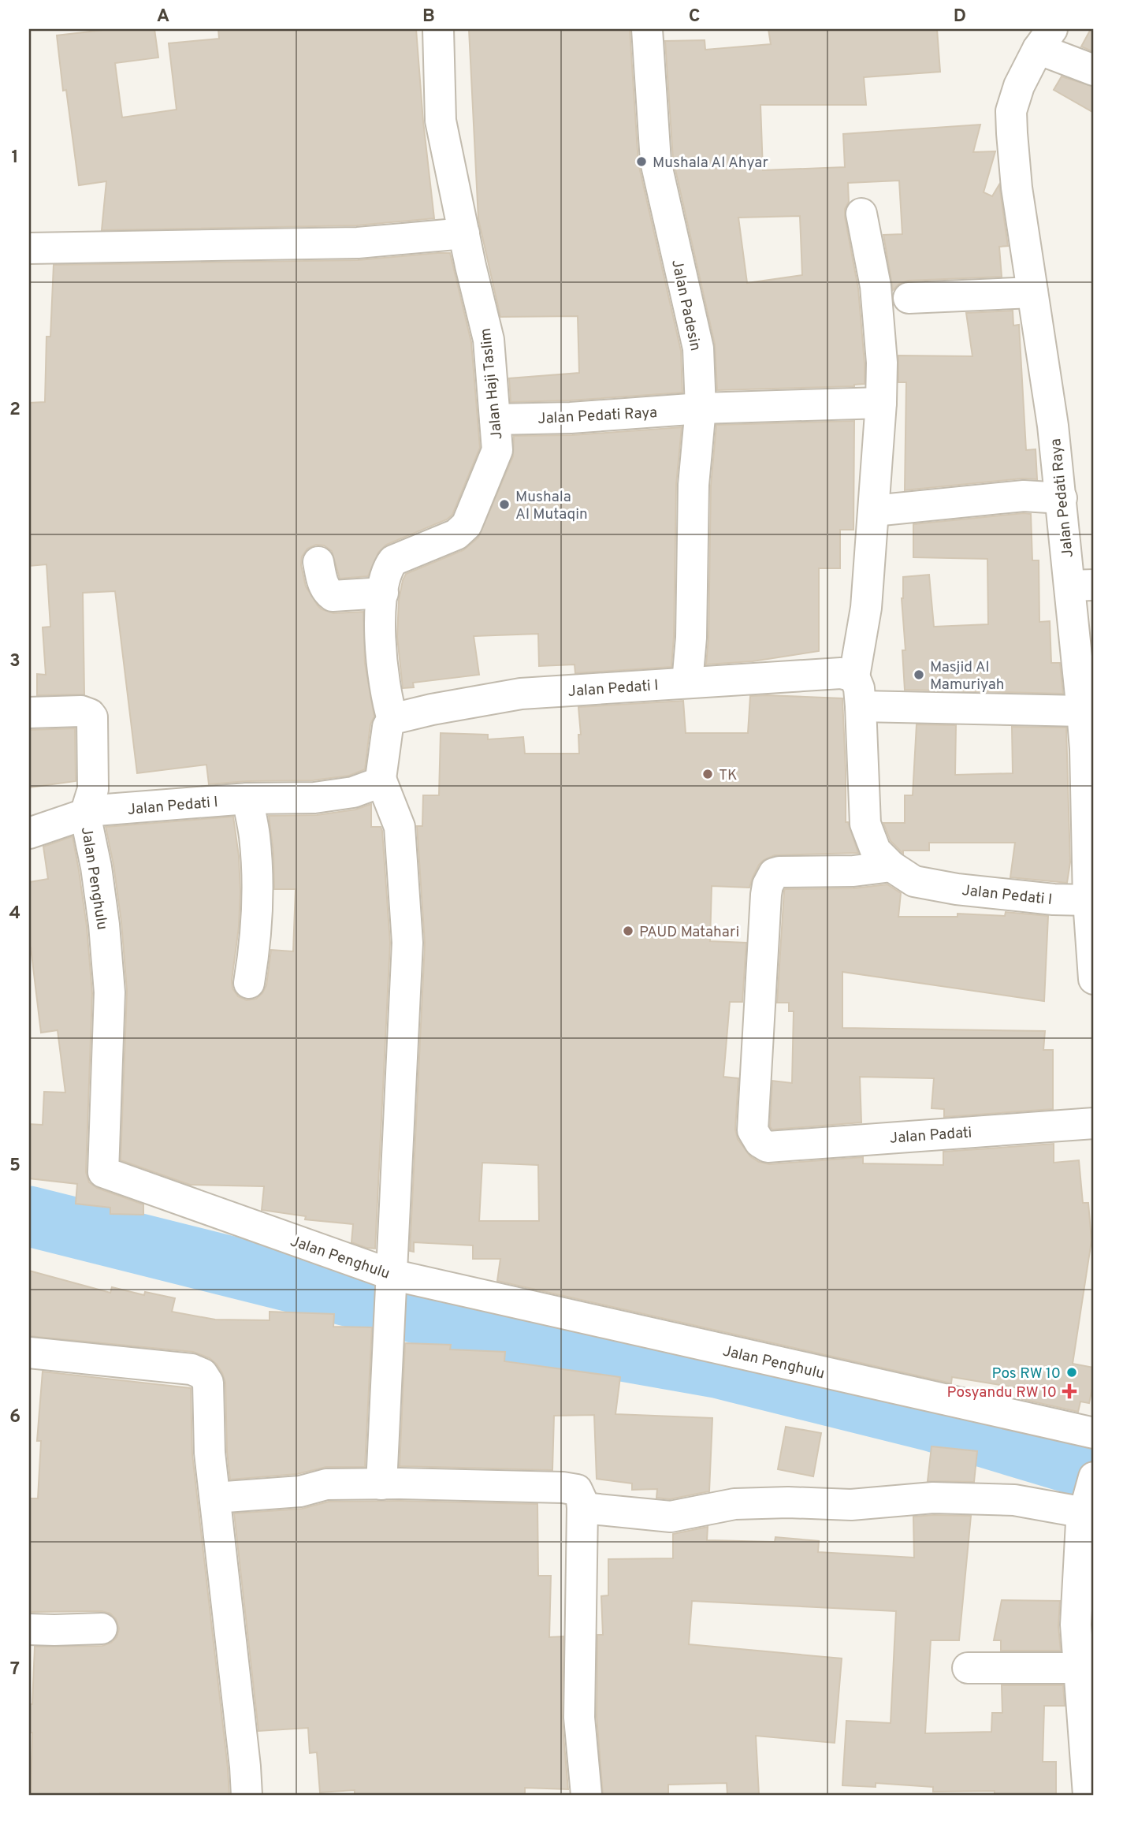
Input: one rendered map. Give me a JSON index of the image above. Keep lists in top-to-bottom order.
{
  "streets": {
    "street": [
      "Jalan Padesin",
      "Jalan Haji Taslim",
      "Jalan Pedati Raya",
      "Jalan Pedati I",
      "Jalan Penghulu",
      "Jalan Padati"
    ]
  },
  "crossings": [
    ["Jalan Padesin", "Jalan Pedati Raya"],
    ["Jalan Padesin", "Jalan Pedati I"],
    ["Jalan Haji Taslim", "Jalan Pedati Raya"],
    ["Jalan Haji Taslim", "Jalan Pedati I"],
    ["Jalan Pedati Raya", "Jalan Pedati I"],
    ["Jalan Pedati I", "Jalan Penghulu"],
    ["Jalan Pedati I", "Jalan Padati"]
  ],
  "places": {
    "other": [
      "Mushala Al Ahyar",
      "Mushala Al Mutaqin",
      "Masjid Al Mamuriyah",
      "TK",
      "PAUD Matahari",
      "Pos RW 10"
    ],
    "health": ["Posyandu RW 10"]
  },
  "grid": {
    "columns": [
      "A",
      "B",
      "C",
      "D"
    ],
    "rows": [
      "1",
      "2",
      "3",
      "4",
      "5",
      "6",
      "7"
    ]
  }
}
